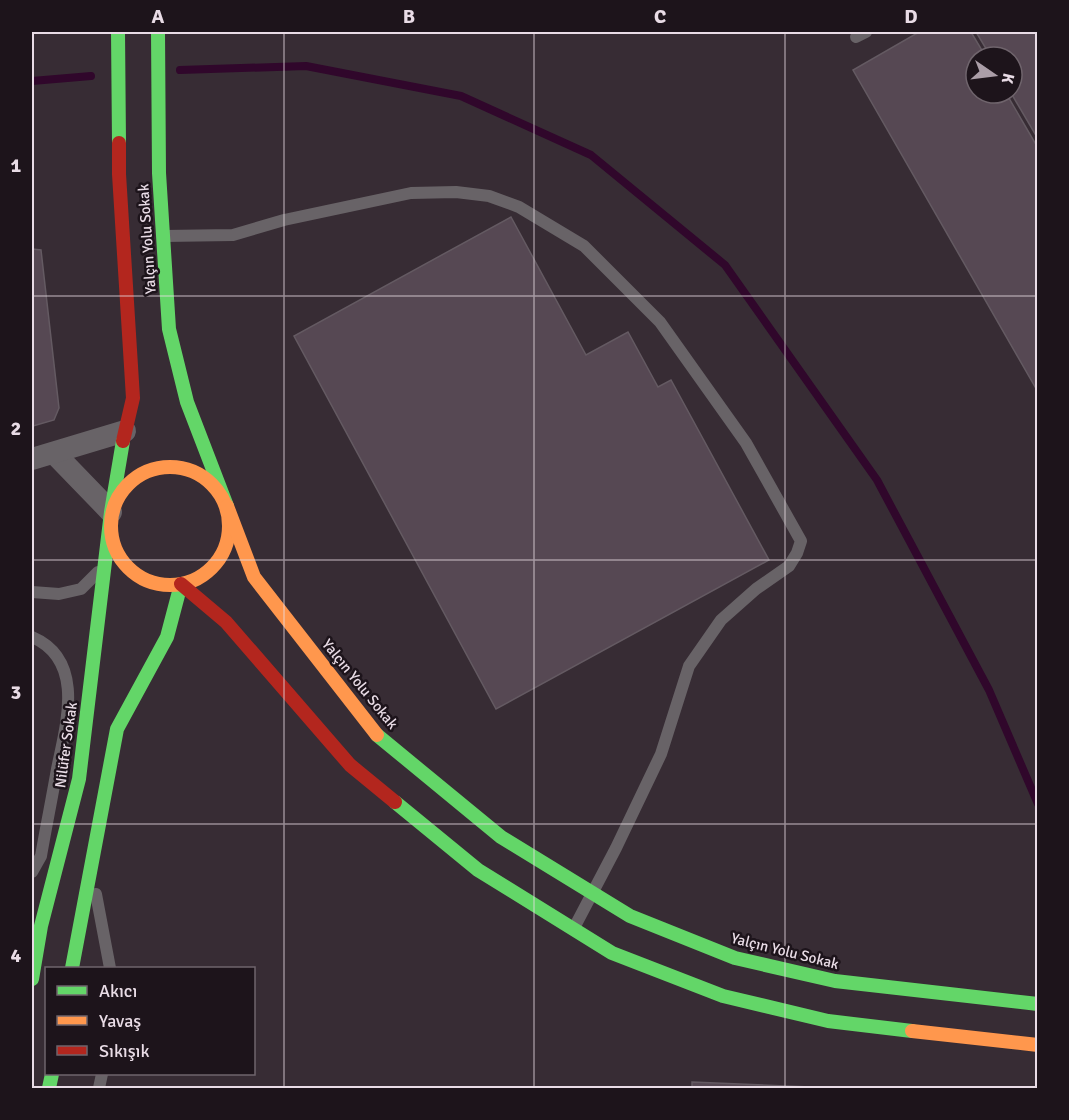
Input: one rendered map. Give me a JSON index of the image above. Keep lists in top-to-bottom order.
{
  "streets": {
    "street": ["Yalçın Yolu Sokak", "Nilüfer Sokak"]
  },
  "crossings": [
    ["Yalçın Yolu Sokak", "Nilüfer Sokak"]
  ],
  "legend": ["Akıcı", "Yavaş", "Sıkışık"],
  "north": "right",
  "grid": {
    "columns": [
      "A",
      "B",
      "C",
      "D"
    ],
    "rows": [
      "1",
      "2",
      "3",
      "4"
    ]
  }
}
